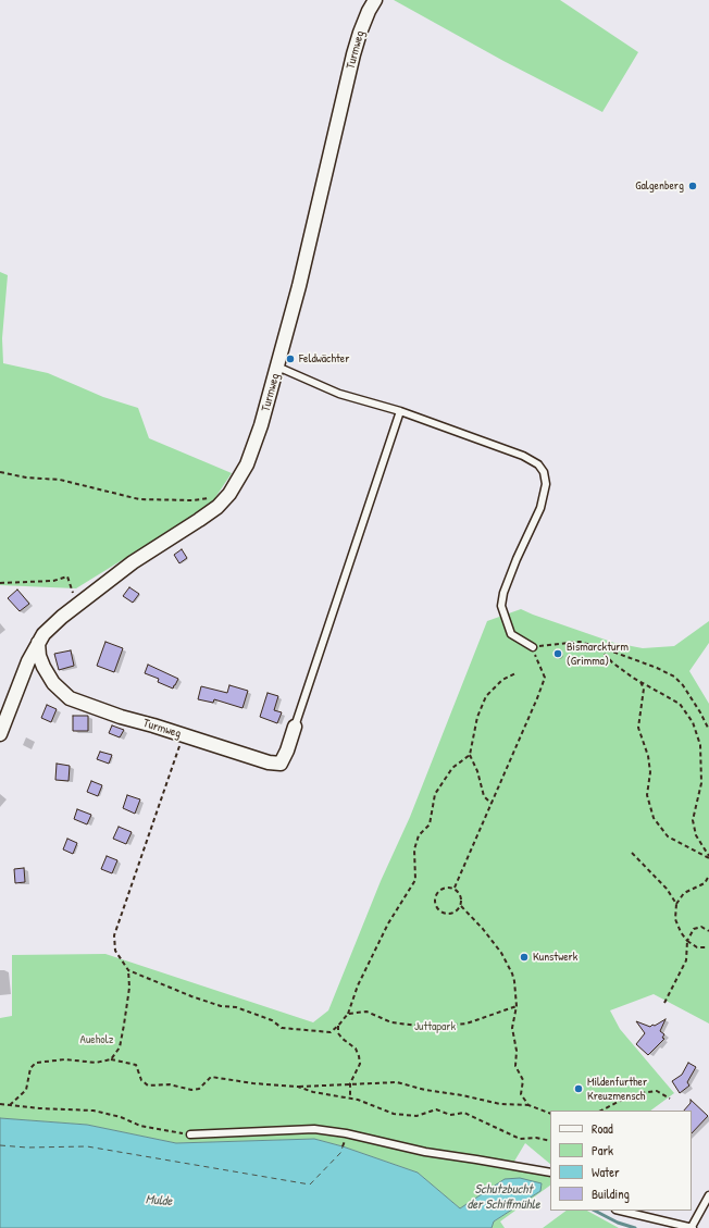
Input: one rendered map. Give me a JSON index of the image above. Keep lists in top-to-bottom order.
{
  "streets": {
    "street": ["Turmweg"]
  },
  "water": ["Schutzbucht der Schiffmühle", "Mulde"],
  "parks": ["Juttapark", "Aueholz"],
  "places": [
    "Galgenberg",
    "Feldwächter",
    "Bismarckturm (Grimma)",
    "Kunstwerk",
    "Mildenfurther Kreuzmensch"
  ],
  "legend": [
    "Road",
    "Park",
    "Water",
    "Building"
  ]
}
